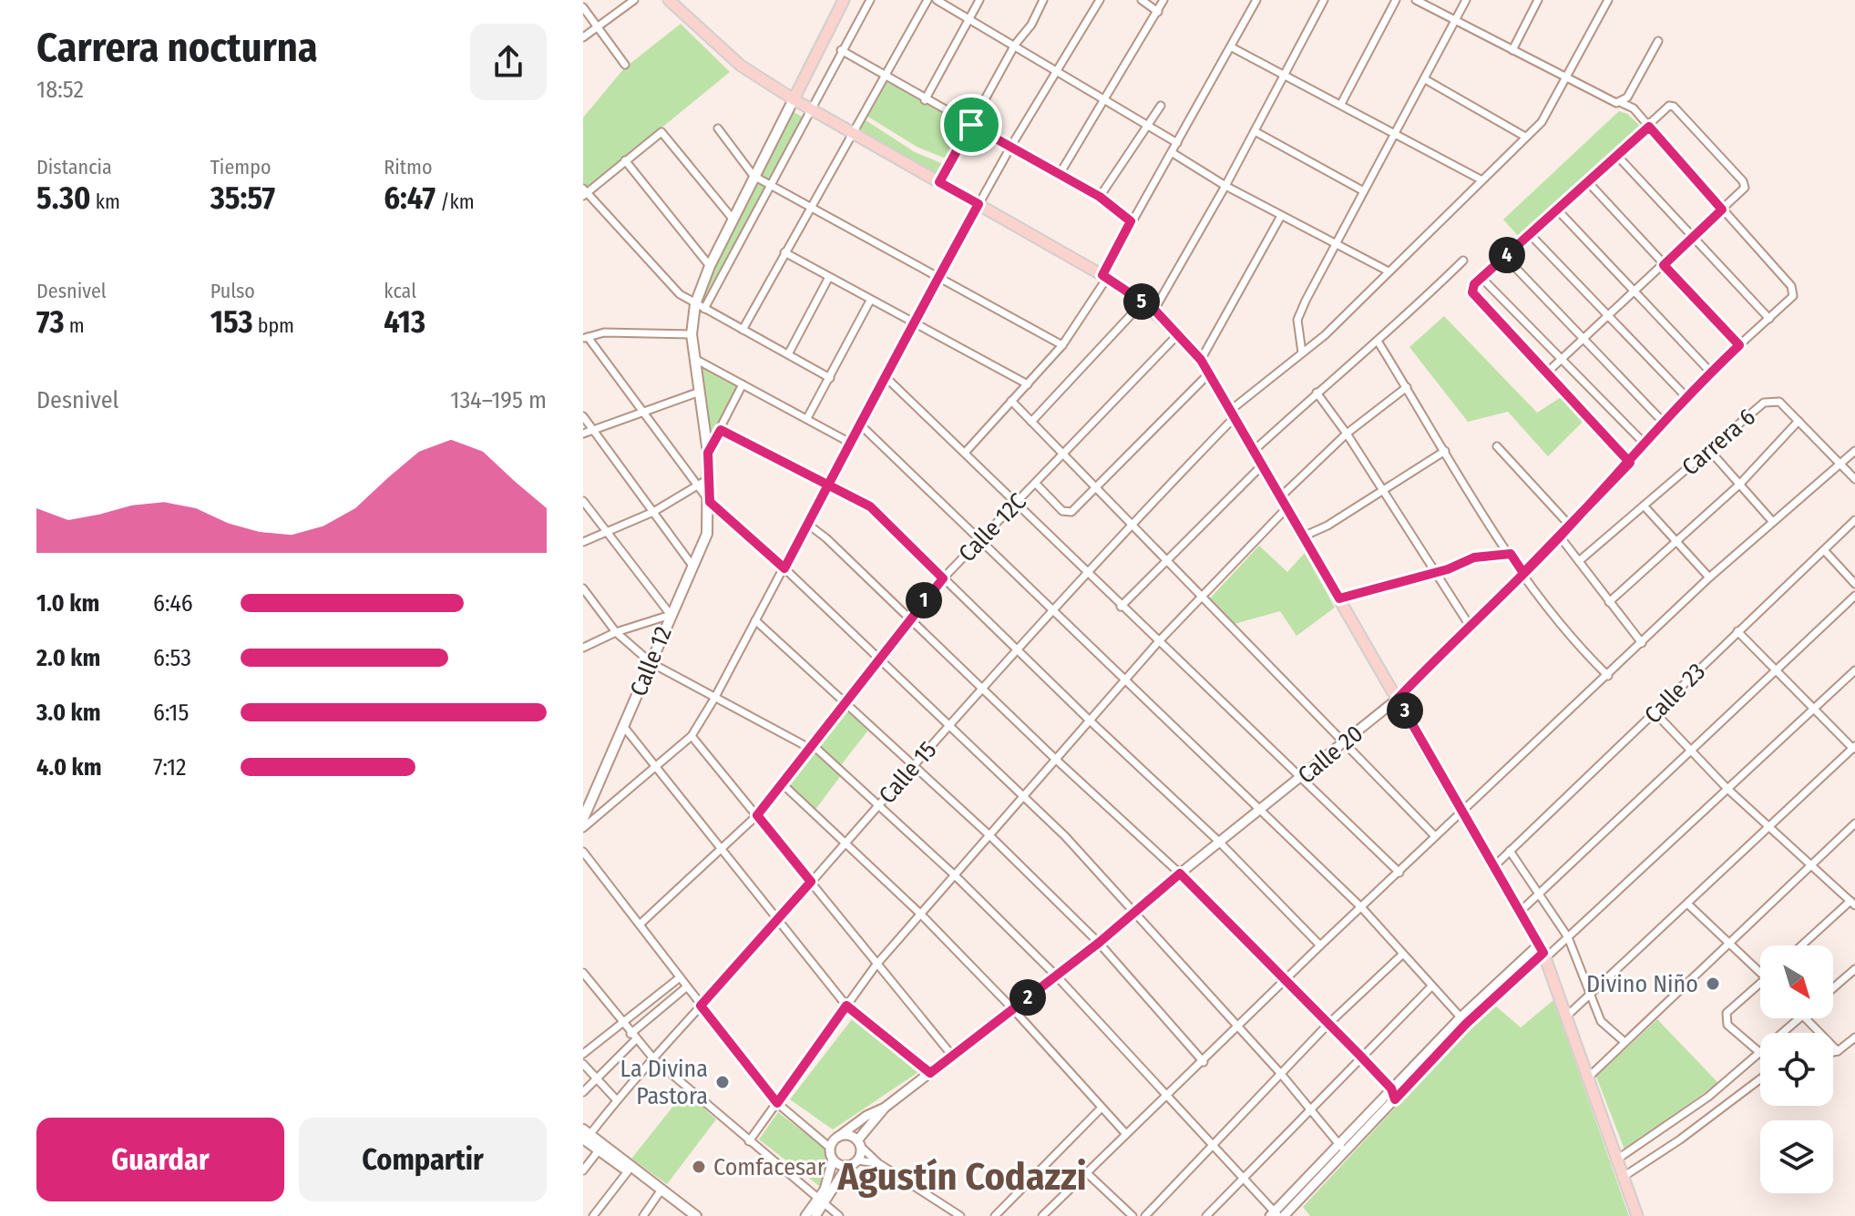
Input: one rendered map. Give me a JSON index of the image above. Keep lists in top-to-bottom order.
{
  "streets": {
    "main road": ["Calle 12"],
    "street": [
      "Carrera 6",
      "Calle 12C",
      "Calle 23",
      "Calle 20",
      "Calle 15"
    ]
  },
  "districts": ["Agustín Codazzi"],
  "places": ["Divino Niño", "La Divina Pastora", "Comfacesar"],
  "north": "bottom right",
  "page": {
    "heading": ["Carrera nocturna", "18:52"],
    "stats": [
      ["Distancia", "5.30 km"],
      ["Tiempo", "35:57"],
      ["Ritmo", "6:47 /km"],
      ["Desnivel", "73 m"],
      ["Pulso", "153 bpm"],
      ["kcal", "413"]
    ],
    "pins": [
      "4",
      "5",
      "1",
      "3",
      "2"
    ],
    "chart": ["Desnivel", "134–195 m"],
    "list": [
      {
        "name": "1.0 km",
        "note": "6:46"
      },
      {
        "name": "2.0 km",
        "note": "6:53"
      },
      {
        "name": "3.0 km",
        "note": "6:15"
      },
      {
        "name": "4.0 km",
        "note": "7:12"
      }
    ],
    "buttons": ["Guardar", "Compartir"]
  }
}
